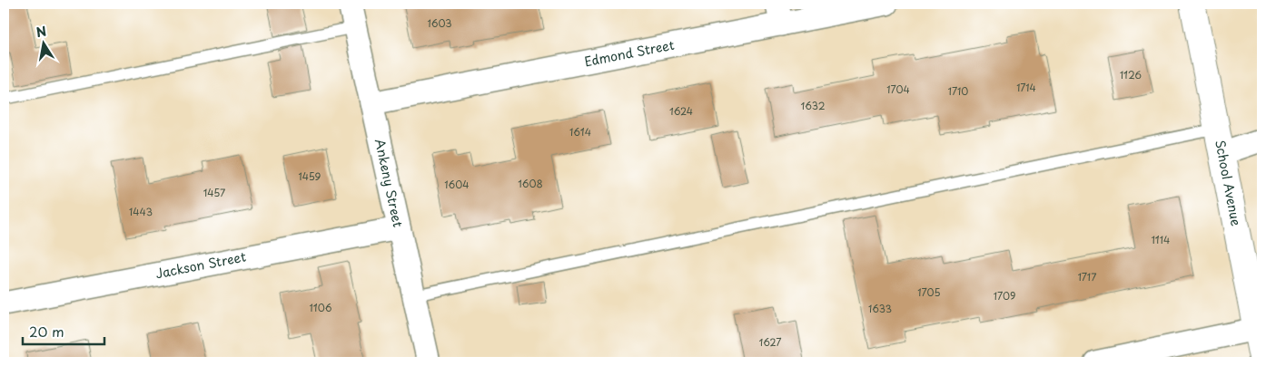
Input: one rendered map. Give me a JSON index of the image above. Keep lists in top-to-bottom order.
{
  "streets": {
    "main road": ["School Avenue"],
    "street": ["Edmond Street", "Ankeny Street", "Jackson Street"]
  },
  "crossings": [
    ["Edmond Street", "Ankeny Street"],
    ["Ankeny Street", "Jackson Street"]
  ],
  "house_numbers": [
    "1603",
    "1126",
    "1714",
    "1704",
    "1710",
    "1632",
    "1624",
    "1614",
    "1459",
    "1608",
    "1604",
    "1457",
    "1443",
    "1114",
    "1717",
    "1705",
    "1709",
    "1106",
    "1633",
    "1627"
  ],
  "scale_bar": "20 m",
  "north": "top"
}
